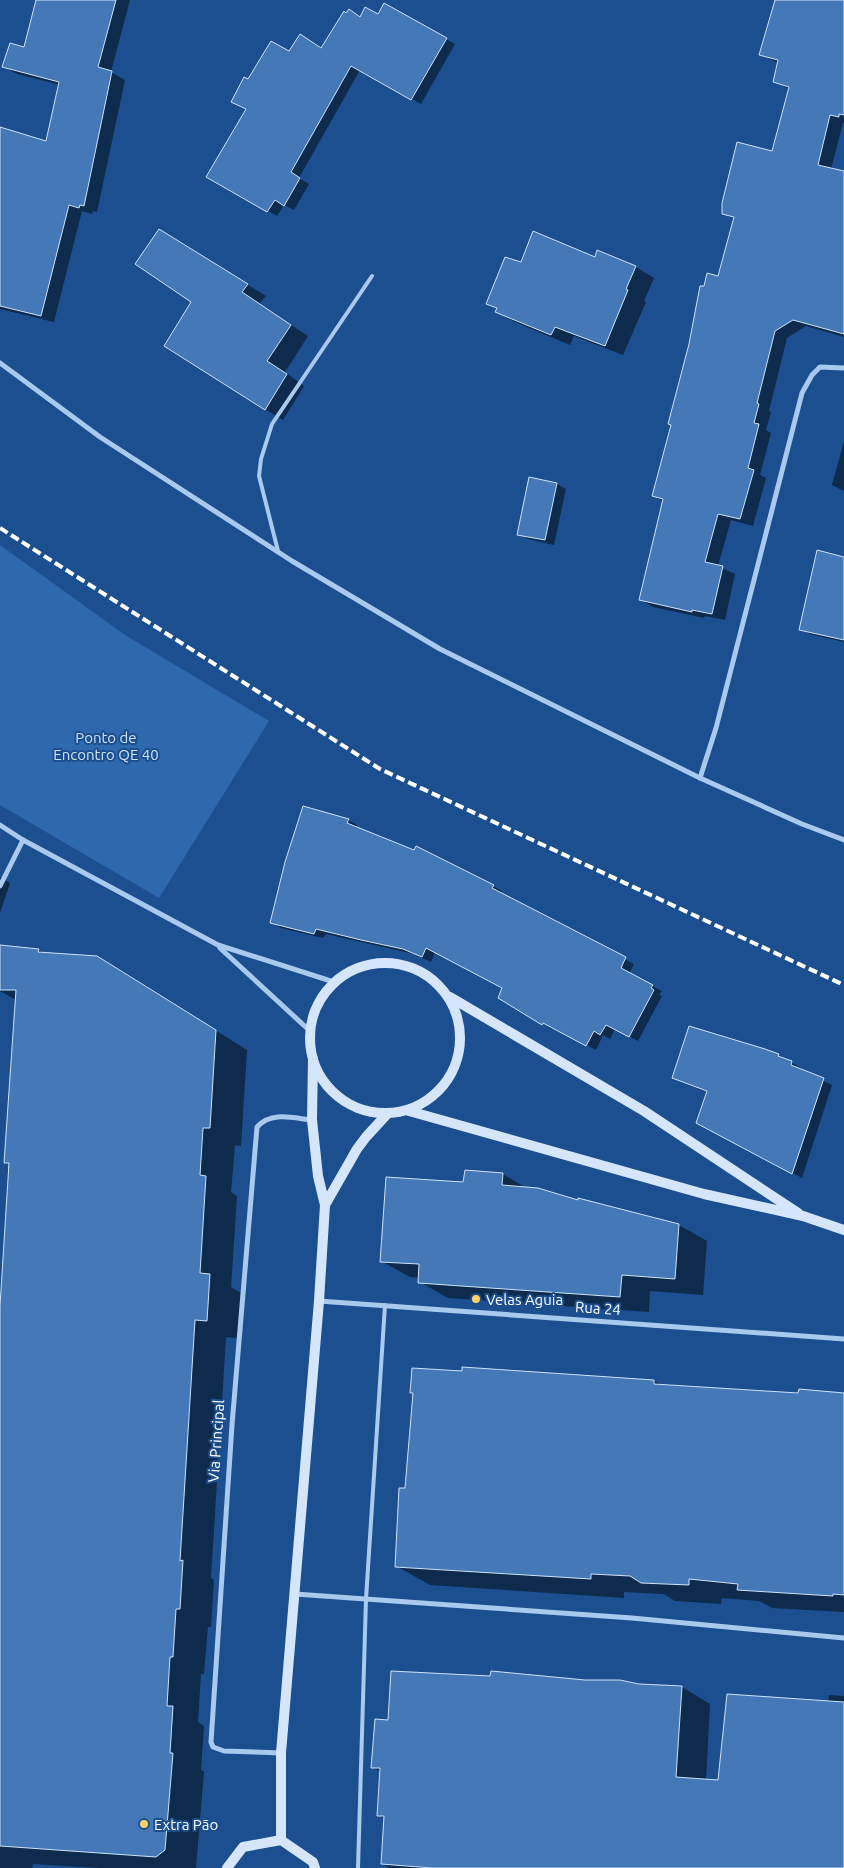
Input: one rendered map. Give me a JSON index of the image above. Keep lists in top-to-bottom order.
{
  "streets": {
    "street": ["Rua 24", "Via Principal"]
  },
  "parks": ["Ponto de Encontro QE 40"],
  "places": ["Velas Aguia", "Extra Pão"]
}
